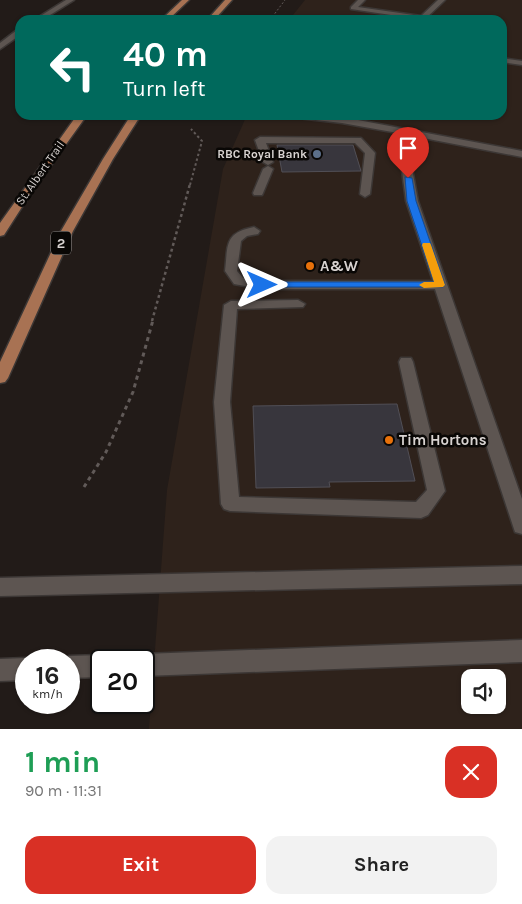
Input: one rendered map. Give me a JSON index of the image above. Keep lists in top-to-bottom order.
{
  "streets": {
    "main road": ["St. Albert Trail", "2"]
  },
  "places": ["RBC Royal Bank", "A&W", "Tim Hortons"],
  "page": {
    "turn": ["40 m", "Turn left"],
    "speed": "16 km/h",
    "limit": "20",
    "heading": ["1 min", "90 m · 11:31"],
    "buttons": ["Exit", "Share"]
  }
}
